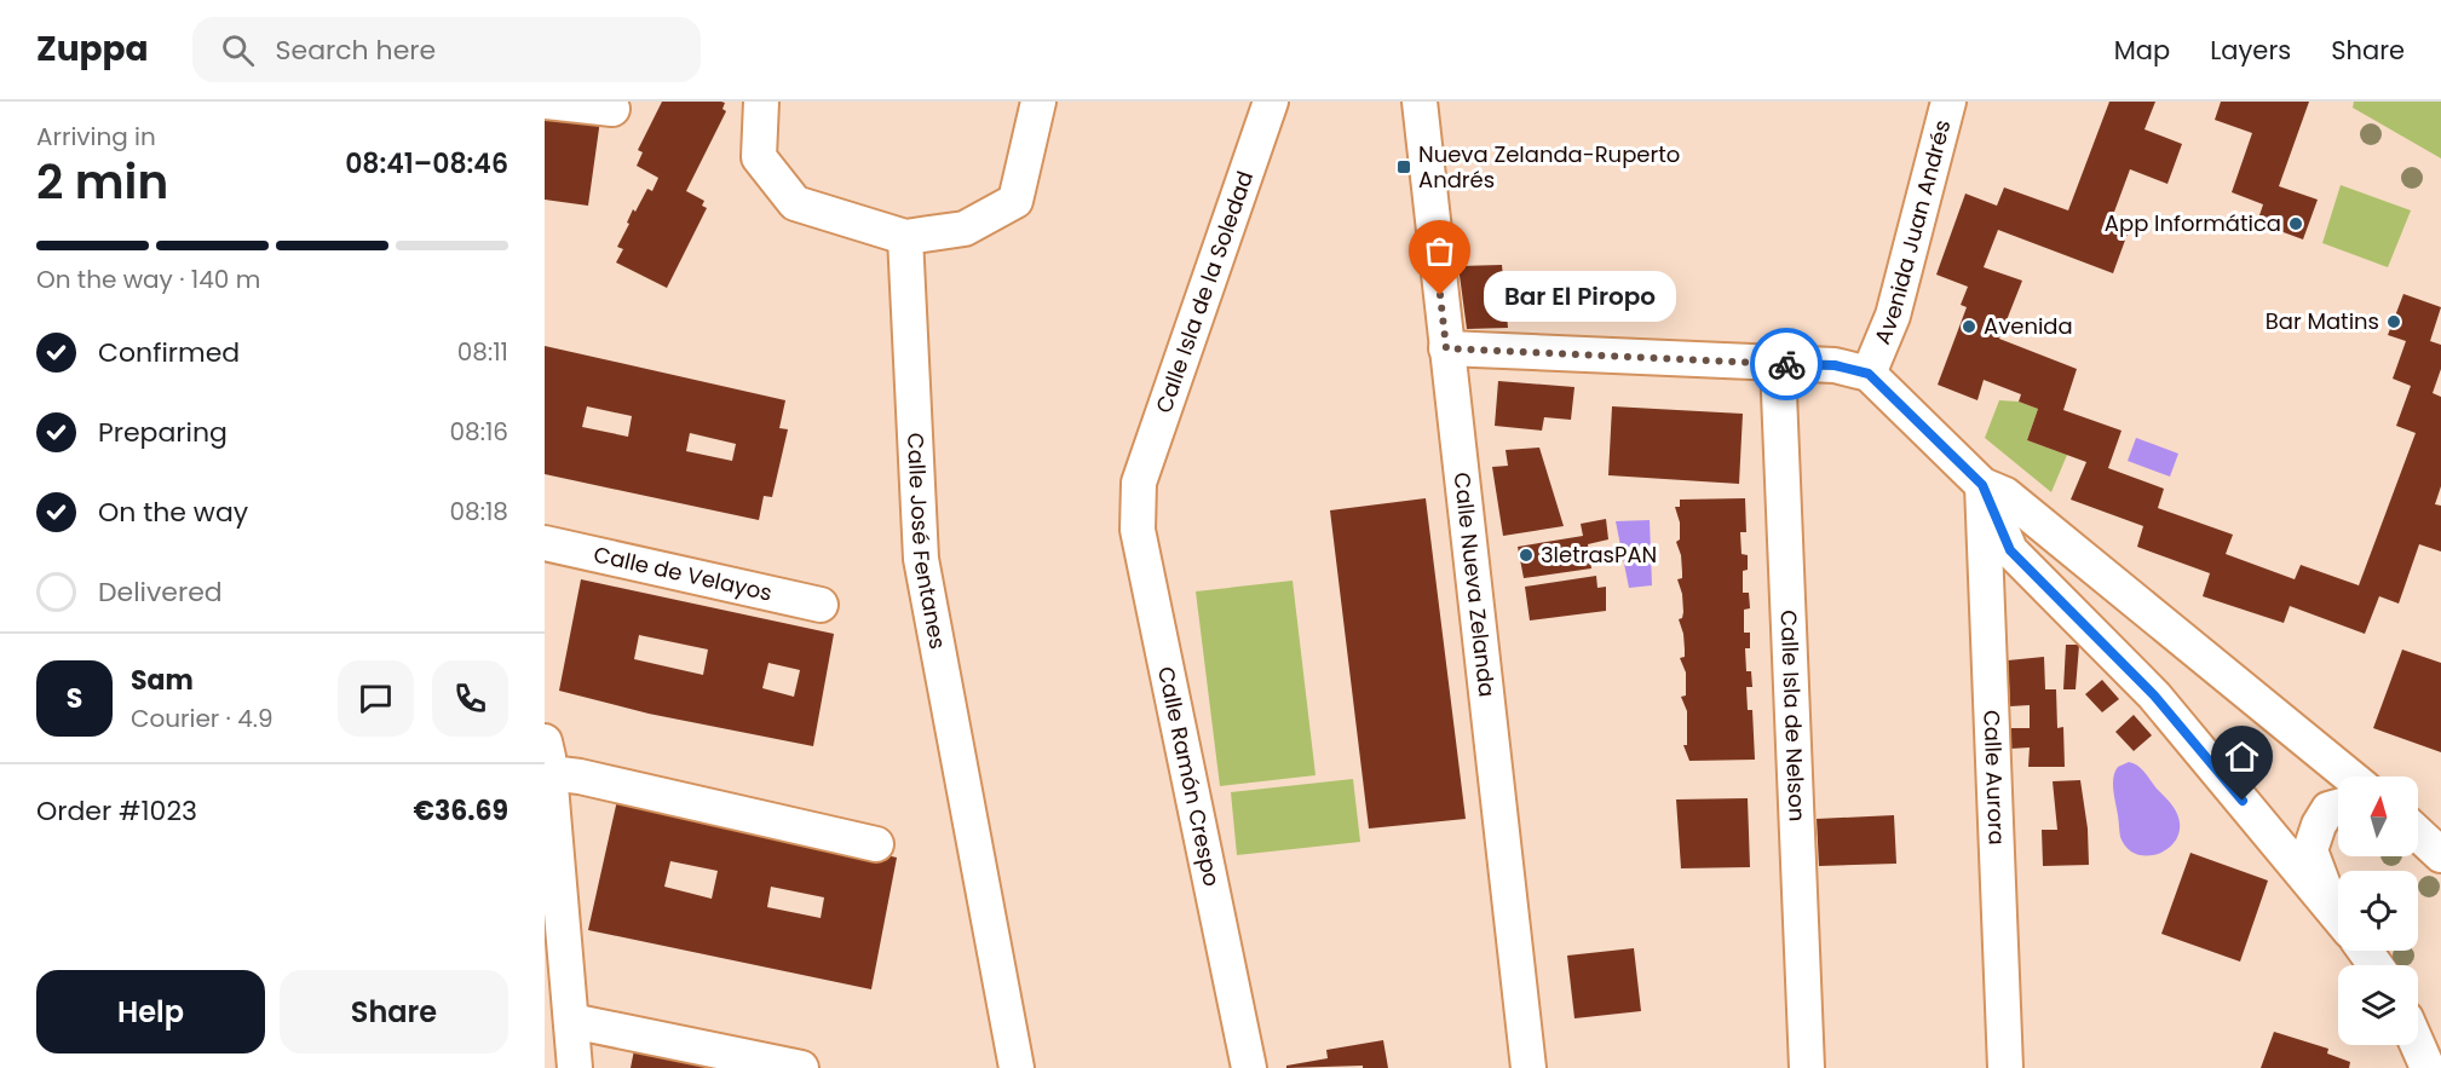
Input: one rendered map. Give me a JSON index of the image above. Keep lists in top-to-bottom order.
{
  "streets": {
    "street": [
      "Avenida Juan Andrés",
      "Calle Isla de la Soledad",
      "Calle José Fentanes",
      "Calle de Velayos",
      "Calle Nueva Zelanda",
      "Calle Isla de Nelson",
      "Calle Ramón Crespo",
      "Calle Aurora"
    ]
  },
  "crossings": [
    ["Avenida Juan Andrés", "Calle Nueva Zelanda"],
    ["Avenida Juan Andrés", "Calle Isla de Nelson"],
    ["Calle Isla de la Soledad", "Calle Ramón Crespo"]
  ],
  "places": {
    "transit": ["Nueva Zelanda-Ruperto Andrés"],
    "other": [
      "App Informática",
      "Bar El Piropo",
      "Bar Matins",
      "Avenida",
      "3letrasPAN"
    ]
  },
  "north": "top",
  "page": {
    "header": "Zuppa",
    "search": "Search here",
    "nav": ["Map", "Layers", "Share"],
    "heading": ["2 min", "Arriving in", "08:41–08:46"],
    "panel": [
      "Sam",
      "Courier · 4.9",
      "Order #1023",
      "€36.69"
    ],
    "bar": "On the way · 140 m",
    "bubble": "Bar El Piropo",
    "list": [
      ["Confirmed", "08:11"],
      ["Preparing", "08:16"],
      ["On the way", "08:18"],
      "Delivered"
    ],
    "round": "S",
    "buttons": ["Help", "Share"]
  }
}
